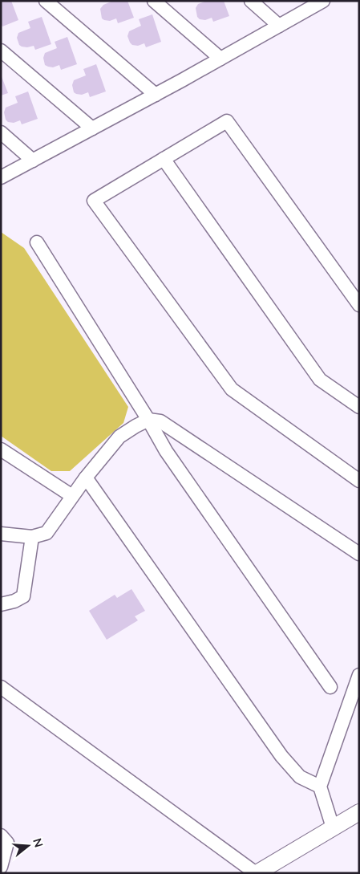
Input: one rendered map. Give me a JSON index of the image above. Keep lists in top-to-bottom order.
{
  "north": "right"
}
